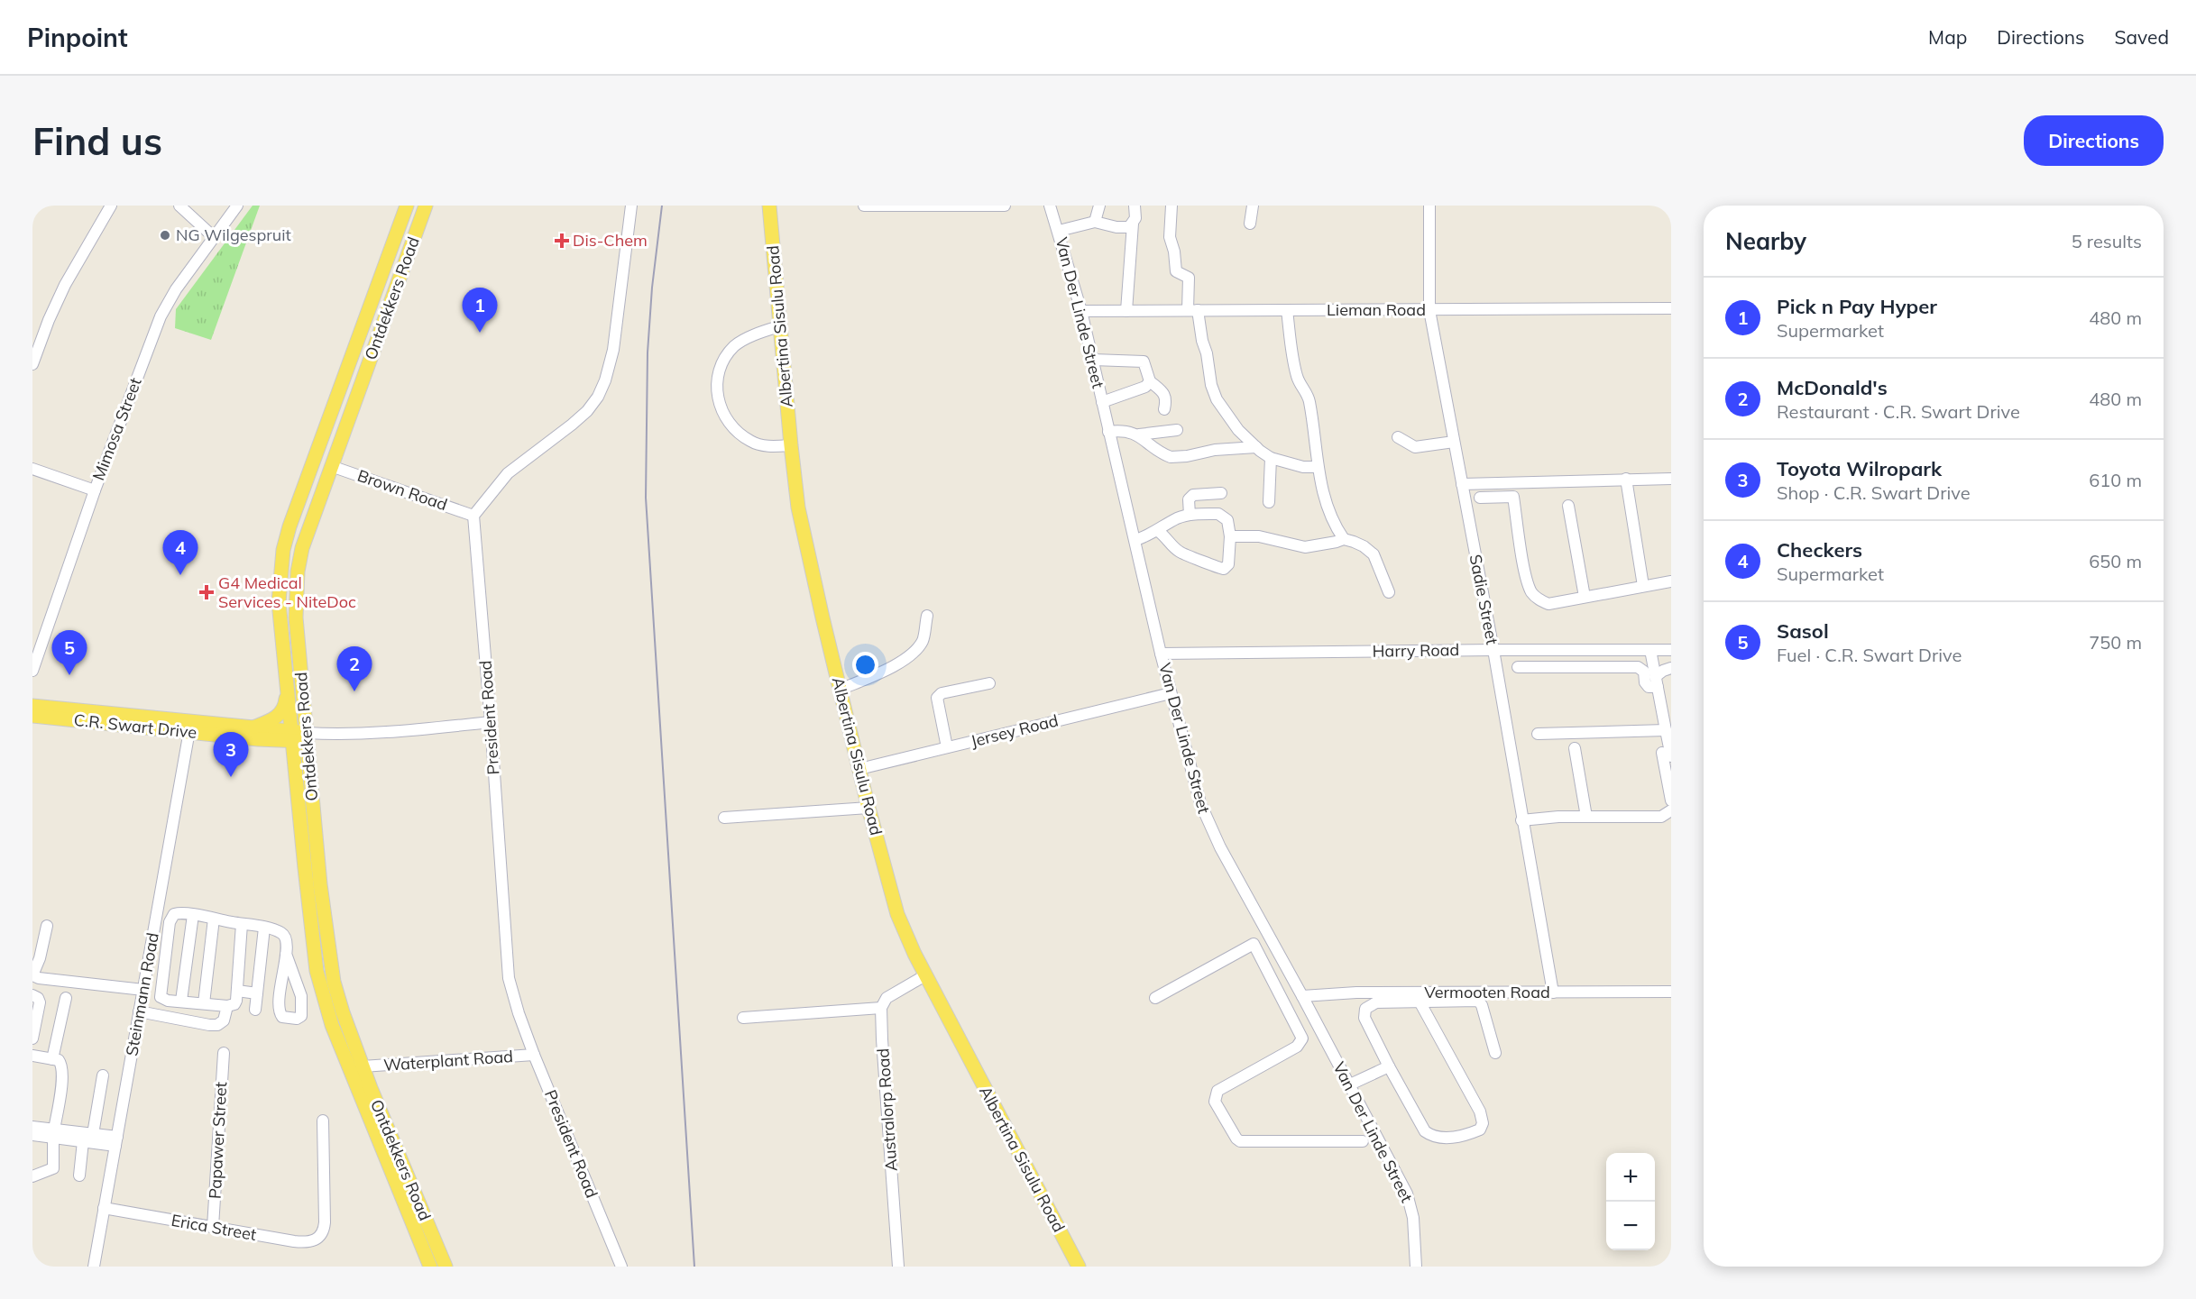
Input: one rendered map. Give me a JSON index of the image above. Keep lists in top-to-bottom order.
{
  "streets": {
    "main road": ["Ontdekkers Road", "Albertina Sisulu Road", "C.R. Swart Drive"],
    "street": [
      "Lieman Road",
      "Van Der Linde Street",
      "Mimosa Street",
      "Brown Road",
      "Sadie Street",
      "Harry Road",
      "President Road",
      "Jersey Road",
      "Vermooten Road",
      "Steinmann Road",
      "Waterplant Road",
      "Australorp Road",
      "Papawer Street",
      "Erica Street"
    ]
  },
  "crossings": [
    ["Ontdekkers Road", "Brown Road"],
    ["Ontdekkers Road", "C.R. Swart Drive"],
    ["Ontdekkers Road", "Waterplant Road"],
    ["Lieman Road", "Van Der Linde Street"],
    ["Lieman Road", "Sadie Street"],
    ["Van Der Linde Street", "Harry Road"],
    ["Van Der Linde Street", "Jersey Road"],
    ["Van Der Linde Street", "Vermooten Road"],
    ["Albertina Sisulu Road", "Jersey Road"],
    ["Brown Road", "President Road"],
    ["Sadie Street", "Harry Road"],
    ["Sadie Street", "Vermooten Road"],
    ["President Road", "C.R. Swart Drive"],
    ["President Road", "Waterplant Road"],
    ["C.R. Swart Drive", "Steinmann Road"],
    ["Steinmann Road", "Erica Street"],
    ["Papawer Street", "Erica Street"]
  ],
  "places": {
    "other": ["NG Wilgespruit"],
    "health": ["Dis-Chem", "G4 Medical Services - NiteDoc"]
  },
  "page": {
    "header": "Pinpoint",
    "nav": ["Map", "Directions", "Saved"],
    "buttons": "Directions",
    "title": "Find us",
    "heading": ["Nearby", "5 results"],
    "list": [
      {
        "mark": "1",
        "name": "Pick n Pay Hyper",
        "note": "Supermarket",
        "value": "480 m"
      },
      {
        "mark": "2",
        "name": "McDonald's",
        "note": "Restaurant · C.R. Swart Drive",
        "value": "480 m"
      },
      {
        "mark": "3",
        "name": "Toyota Wilropark",
        "note": "Shop · C.R. Swart Drive",
        "value": "610 m"
      },
      {
        "mark": "4",
        "name": "Checkers",
        "note": "Supermarket",
        "value": "650 m"
      },
      {
        "mark": "5",
        "name": "Sasol",
        "note": "Fuel · C.R. Swart Drive",
        "value": "750 m"
      }
    ],
    "pins": [
      "1",
      "4",
      "5",
      "2",
      "3"
    ],
    "map_buttons": ["+", "−"]
  }
}
